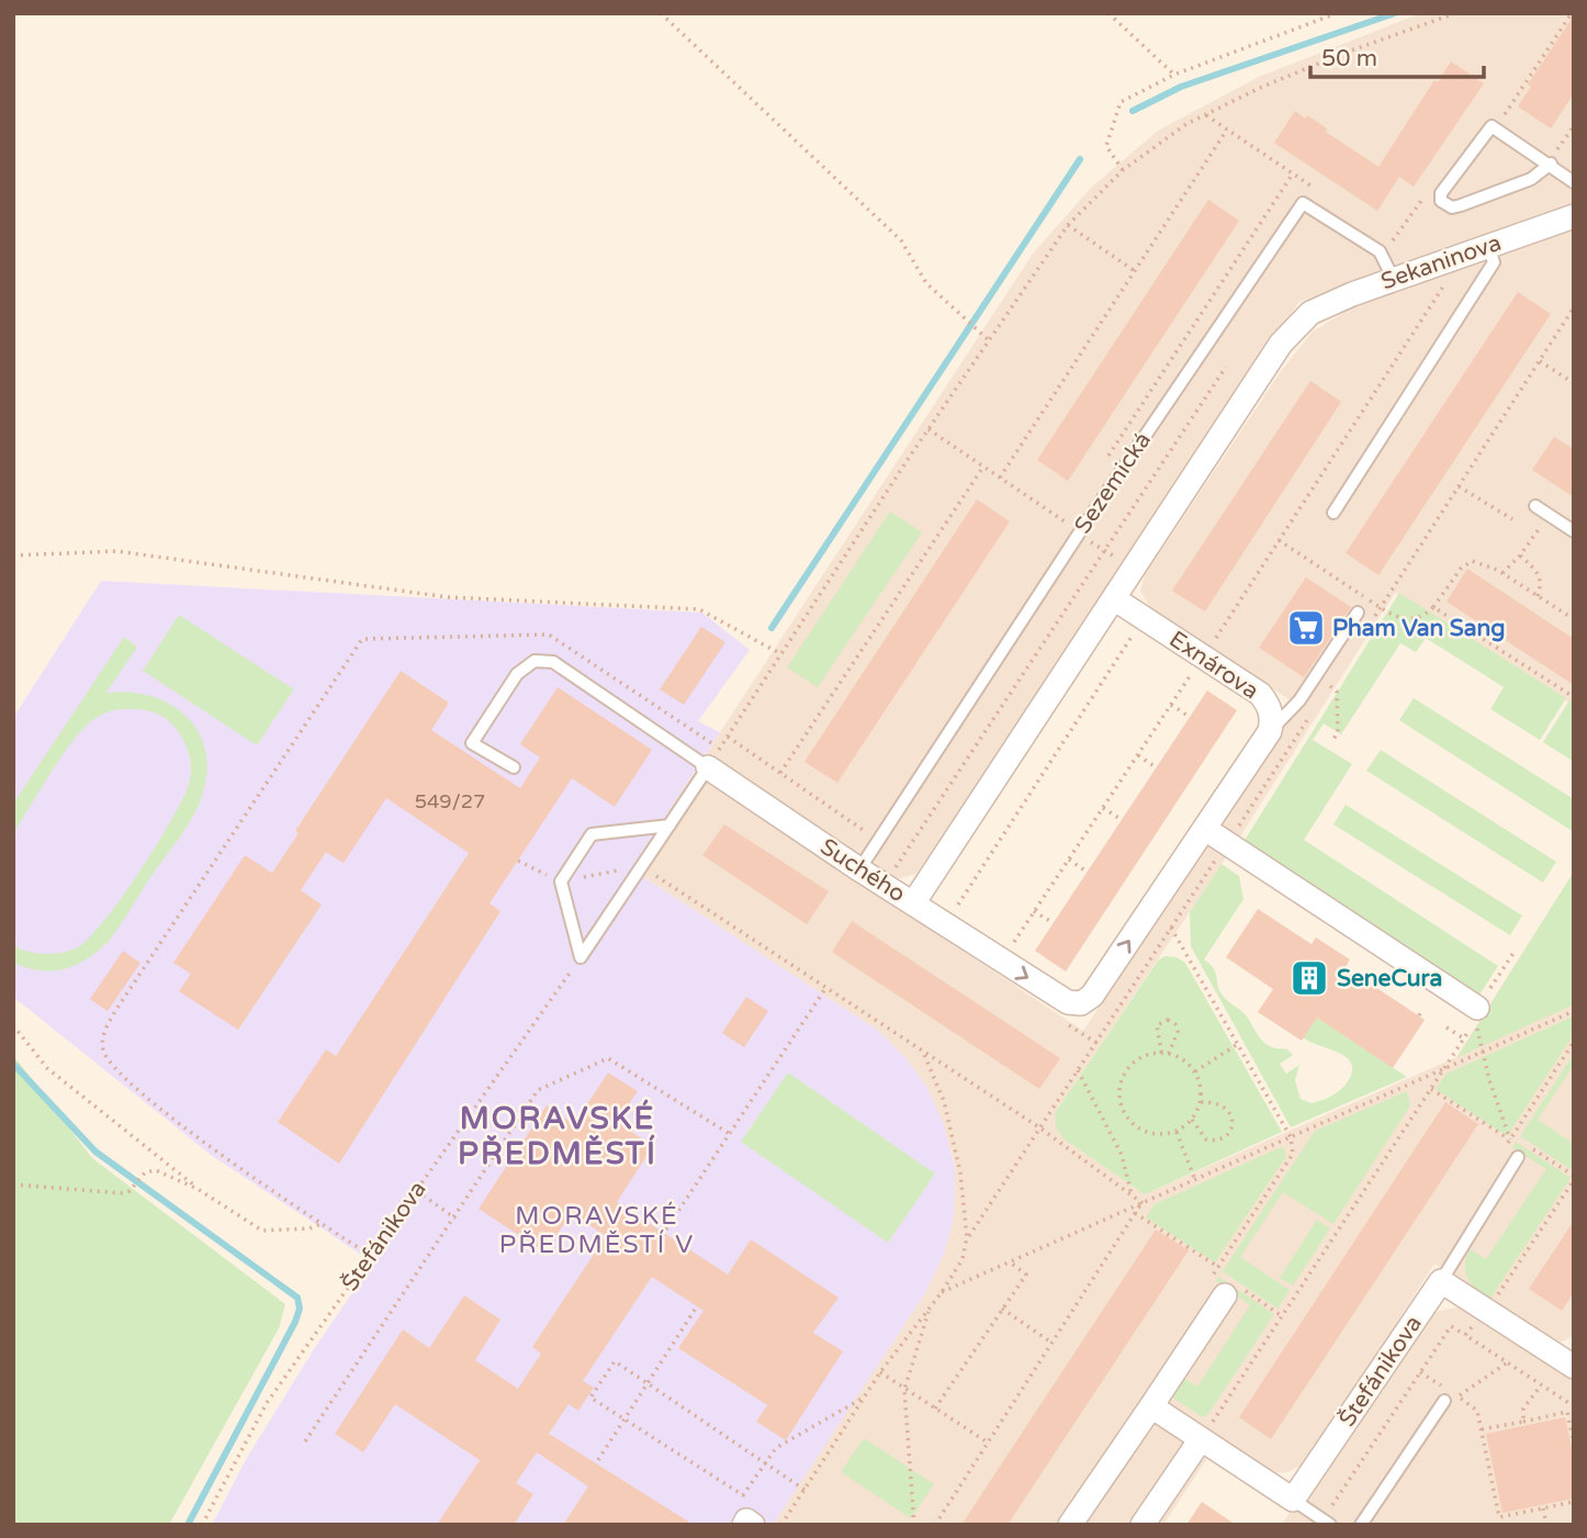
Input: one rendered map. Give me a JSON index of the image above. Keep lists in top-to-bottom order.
{
  "streets": {
    "street": [
      "Sekaninova",
      "Exnárova",
      "Suchého",
      "Štefánikova"
    ],
    "lane": ["Sezemická"]
  },
  "crossings": [
    ["Sekaninova", "Sezemická"],
    ["Sekaninova", "Exnárova"],
    ["Sezemická", "Suchého"],
    ["Exnárova", "Suchého"]
  ],
  "districts": ["MORAVSKÉ PŘEDMĚSTÍ", "MORAVSKÉ PŘEDMĚSTÍ V"],
  "places": {
    "supermarket": ["Pham Van Sang"],
    "building": ["SeneCura"]
  },
  "house_numbers": ["549/27"],
  "scale_bar": "50 m"
}
